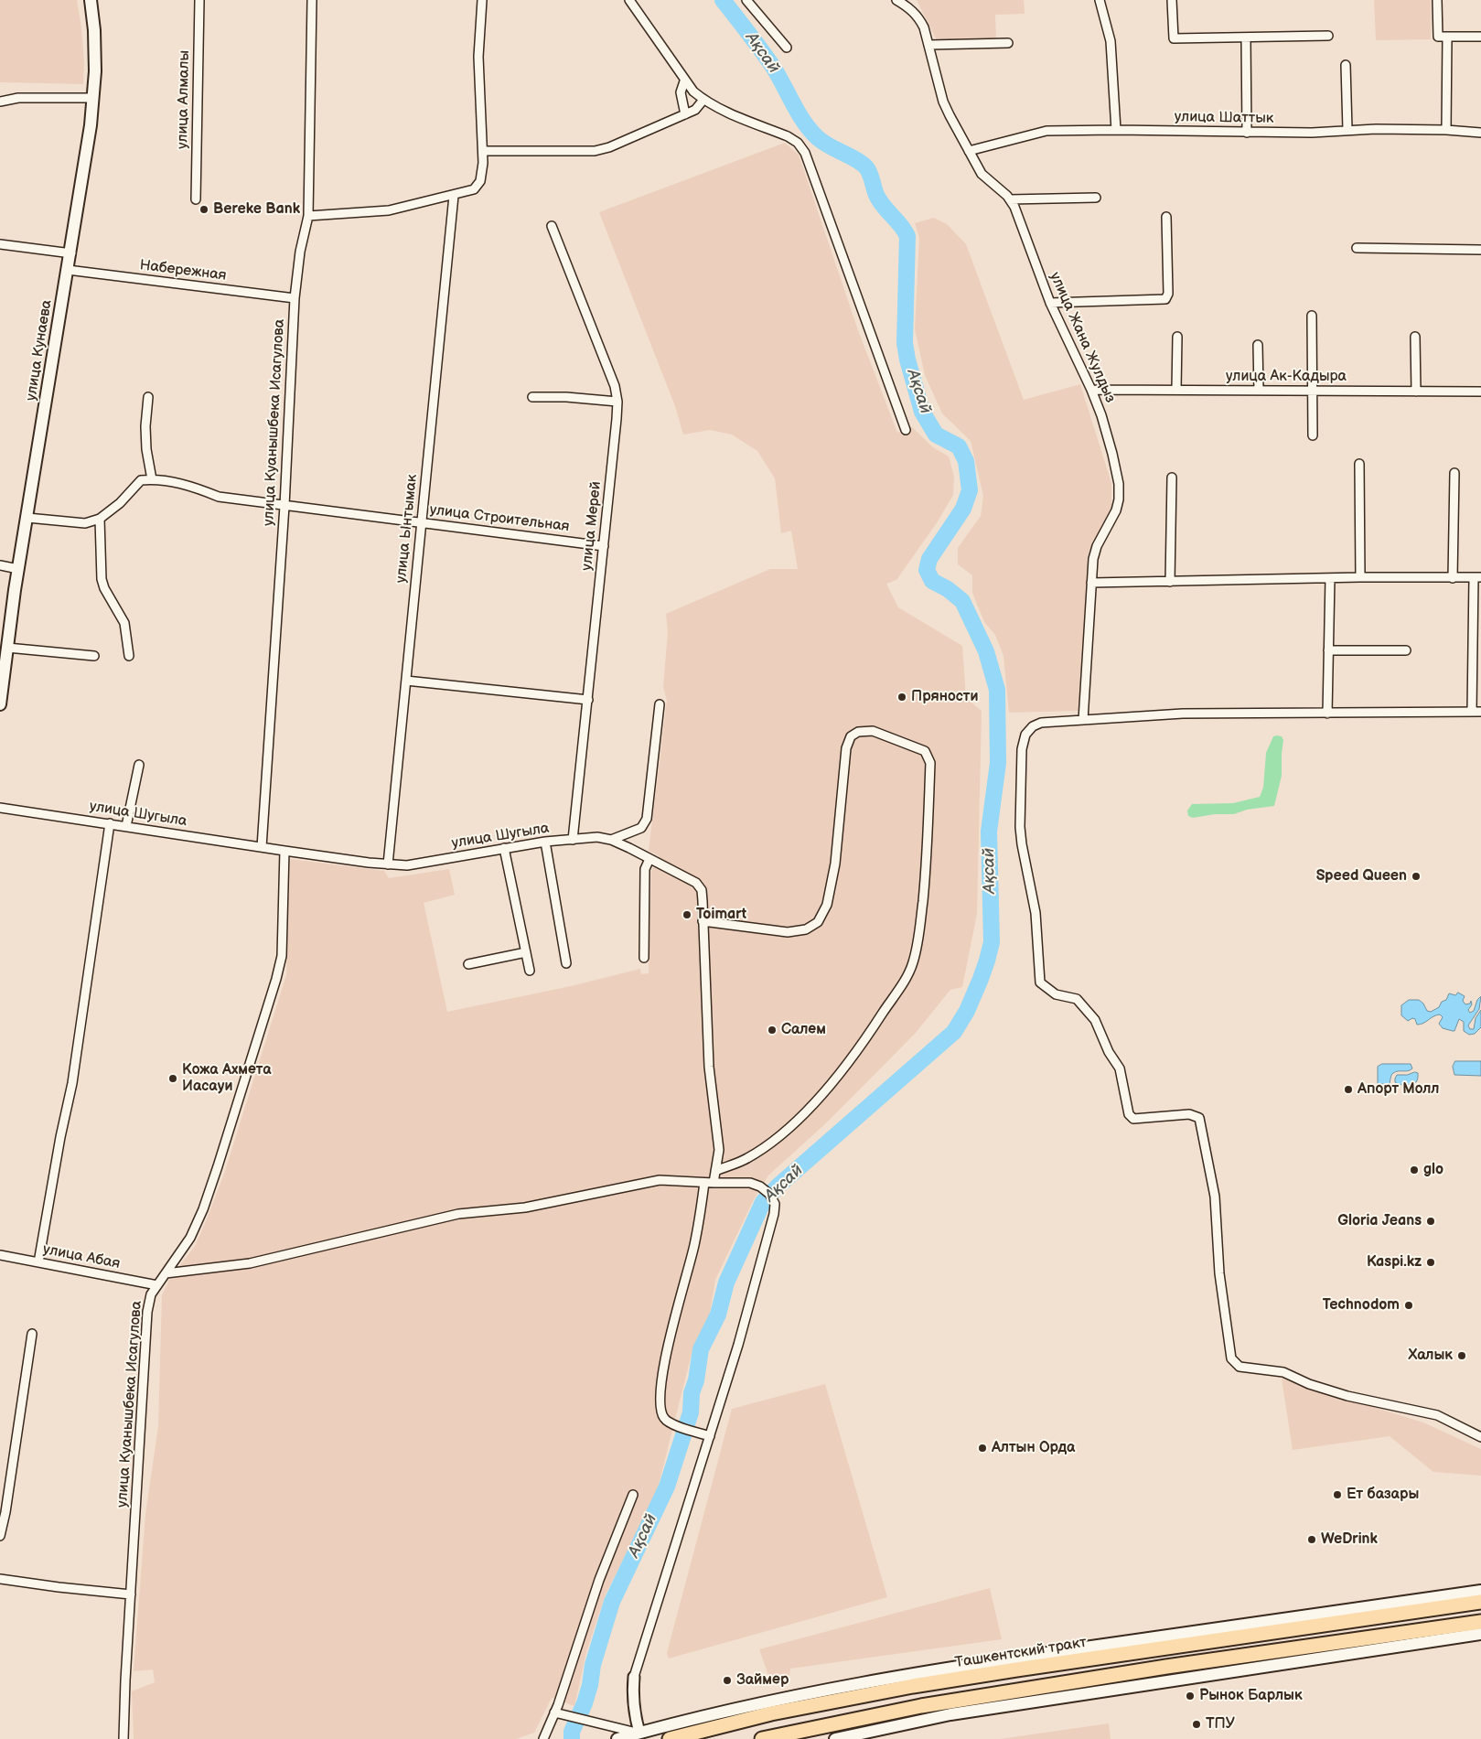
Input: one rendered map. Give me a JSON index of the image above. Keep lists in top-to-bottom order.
{
  "streets": {
    "highway": ["Ташкентский тракт"],
    "main road": ["улица Кунаева"],
    "street": [
      "улица Алмалы",
      "улица Шаттык",
      "Набережная",
      "улица Жана Жулдыз",
      "улица Ак-Кадыра",
      "улица Куанышбека Исагулова",
      "улица Строительная",
      "улица Мерей",
      "улица Ынтымак",
      "улица Шугыла",
      "улица Абая"
    ]
  },
  "crossings": [
    ["улица Шаттык", "улица Жана Жулдыз"],
    ["Набережная", "улица Кунаева"],
    ["Набережная", "улица Куанышбека Исагулова"],
    ["улица Жана Жулдыз", "улица Ак-Кадыра"],
    ["улица Куанышбека Исагулова", "улица Строительная"],
    ["улица Куанышбека Исагулова", "улица Шугыла"],
    ["улица Куанышбека Исагулова", "улица Абая"],
    ["улица Строительная", "улица Мерей"],
    ["улица Строительная", "улица Ынтымак"],
    ["улица Мерей", "улица Шугыла"],
    ["улица Ынтымак", "улица Шугыла"]
  ],
  "water": ["Ақсай"],
  "places": [
    "Bereke Bank",
    "Пряности",
    "Speed Queen",
    "Toimart",
    "Салем",
    "Кожа Ахмета Иасауи",
    "Апорт Молл",
    "glo",
    "Gloria Jeans",
    "Kaspi.kz",
    "Technodom",
    "Халык",
    "Алтын Орда",
    "Ет базары",
    "WeDrink",
    "Займер",
    "Рынок Барлык",
    "ТПУ"
  ]
}
